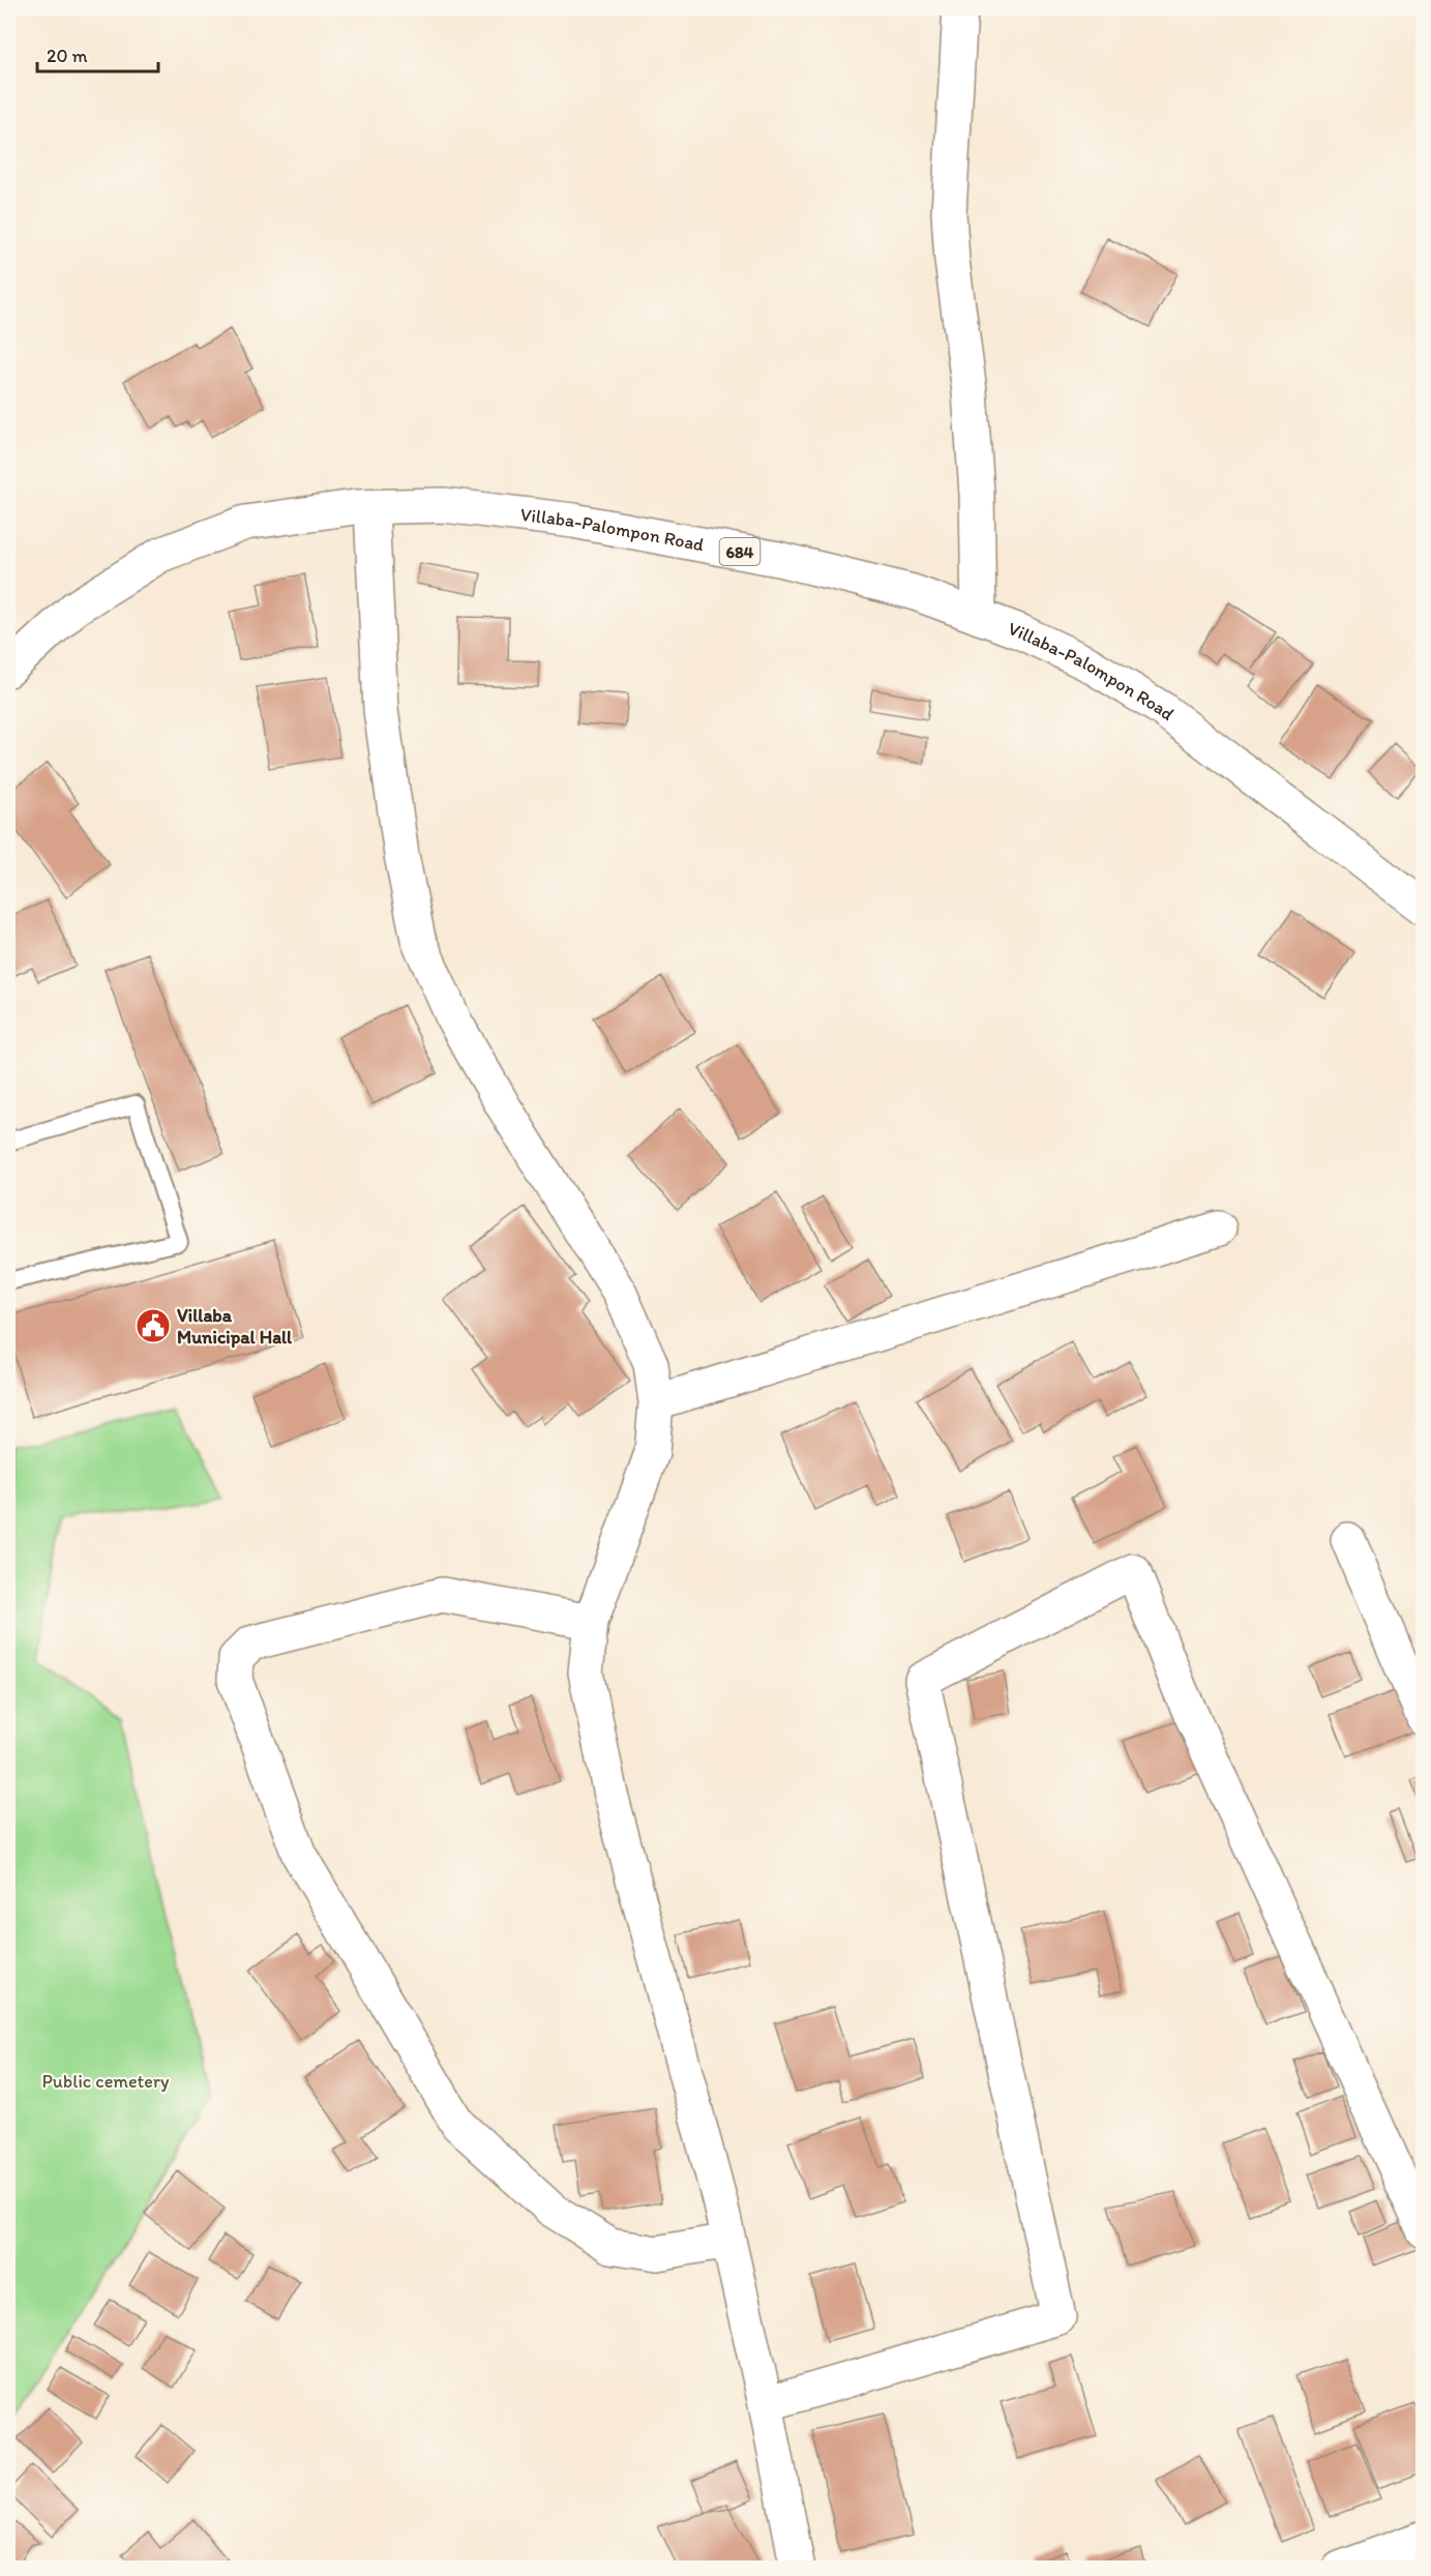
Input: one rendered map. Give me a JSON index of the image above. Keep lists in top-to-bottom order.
{
  "streets": {
    "street": ["Villaba-Palompon Road", "684"]
  },
  "parks": ["Public cemetery"],
  "places": {
    "public building": ["Villaba Municipal Hall"]
  },
  "scale_bar": "20 m"
}
